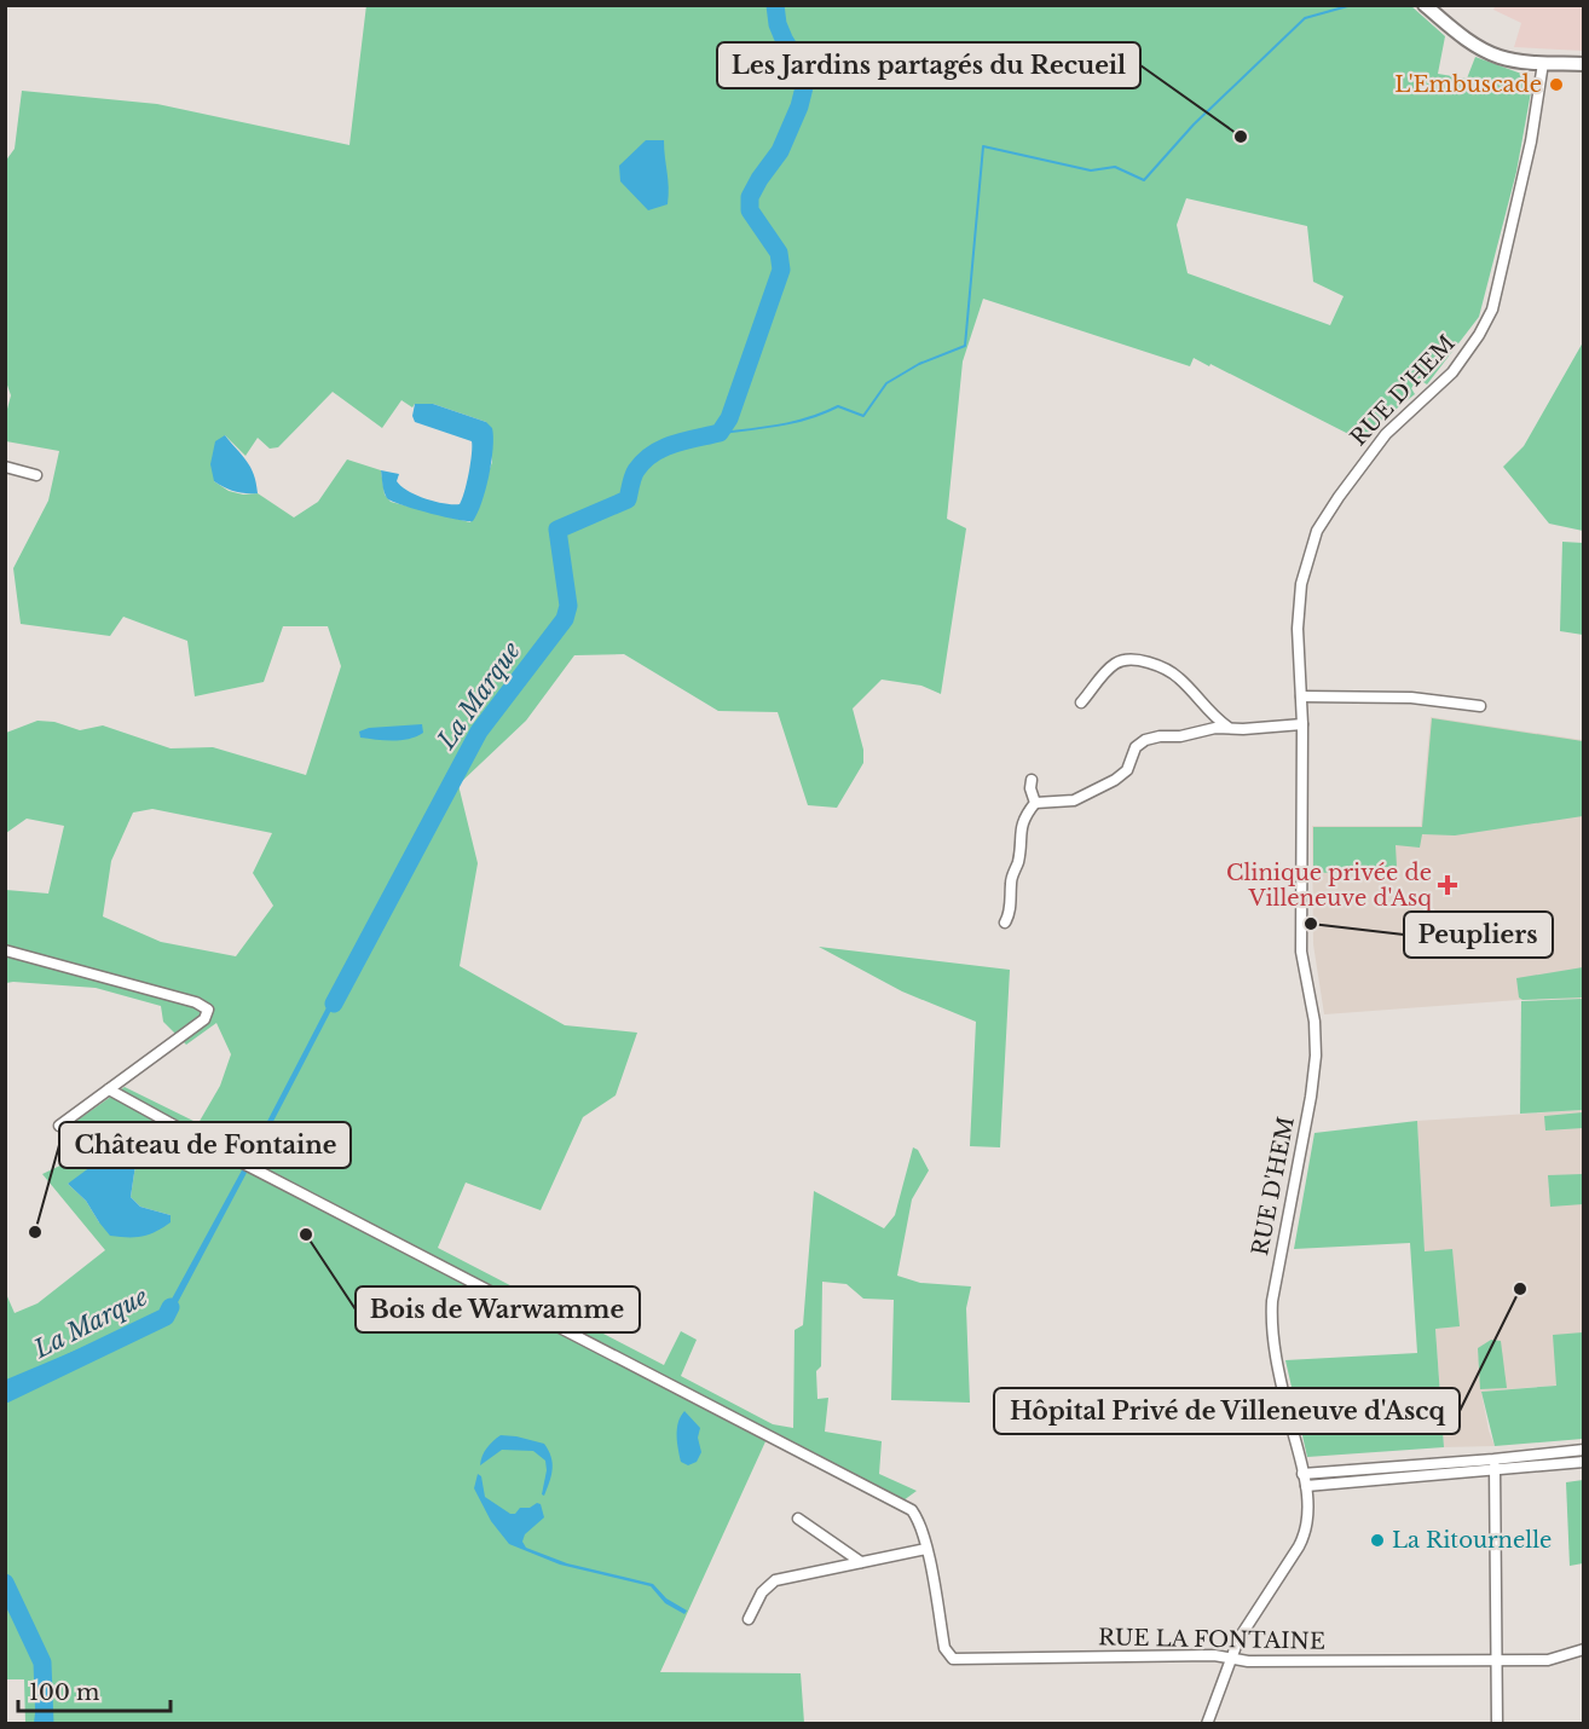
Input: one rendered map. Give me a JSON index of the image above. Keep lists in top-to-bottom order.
{
  "streets": {
    "street": ["RUE D'HEM", "RUE LA FONTAINE"]
  },
  "crossings": [
    ["RUE D'HEM", "RUE LA FONTAINE"]
  ],
  "water": ["La Marque"],
  "places": {
    "other": [
      "L'Embuscade",
      "Les Jardins partagés du Recueil",
      "Peupliers",
      "Château de Fontaine",
      "Bois de Warwamme",
      "Hôpital Privé de Villeneuve d'Ascq",
      "La Ritournelle"
    ],
    "health": ["Clinique privée de Villeneuve d'Asq"]
  },
  "scale_bar": "100 m"
}
